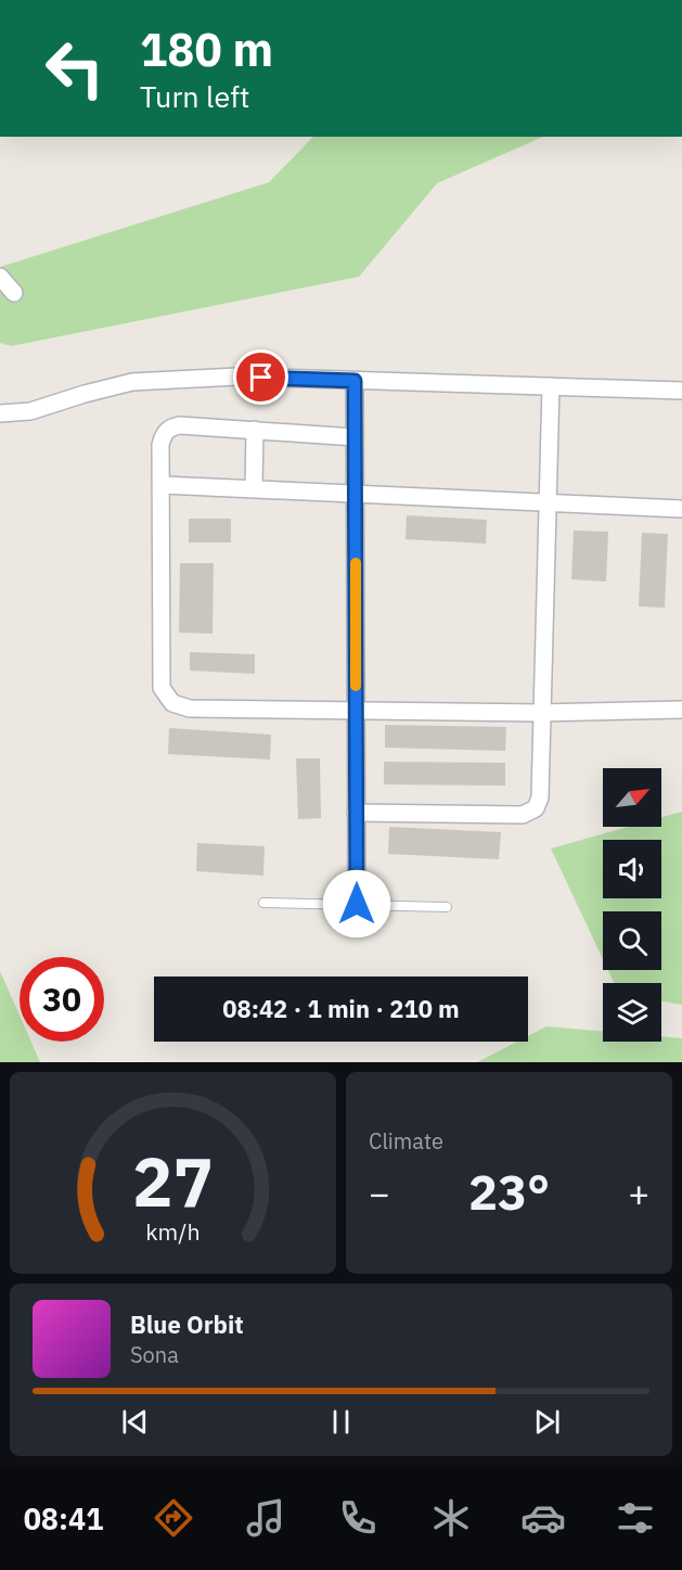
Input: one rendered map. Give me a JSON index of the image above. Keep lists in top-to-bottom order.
{
  "north": "top right",
  "page": {
    "turn": ["180 m", "Turn left"],
    "limit": "30",
    "trip": "08:42 · 1 min · 210 m",
    "tile": "Climate",
    "heat": ["−", "23°", "+"],
    "song": ["Blue Orbit", "Sona"],
    "tabs": "08:41",
    "gauge": ["27", "km/h"]
  }
}
